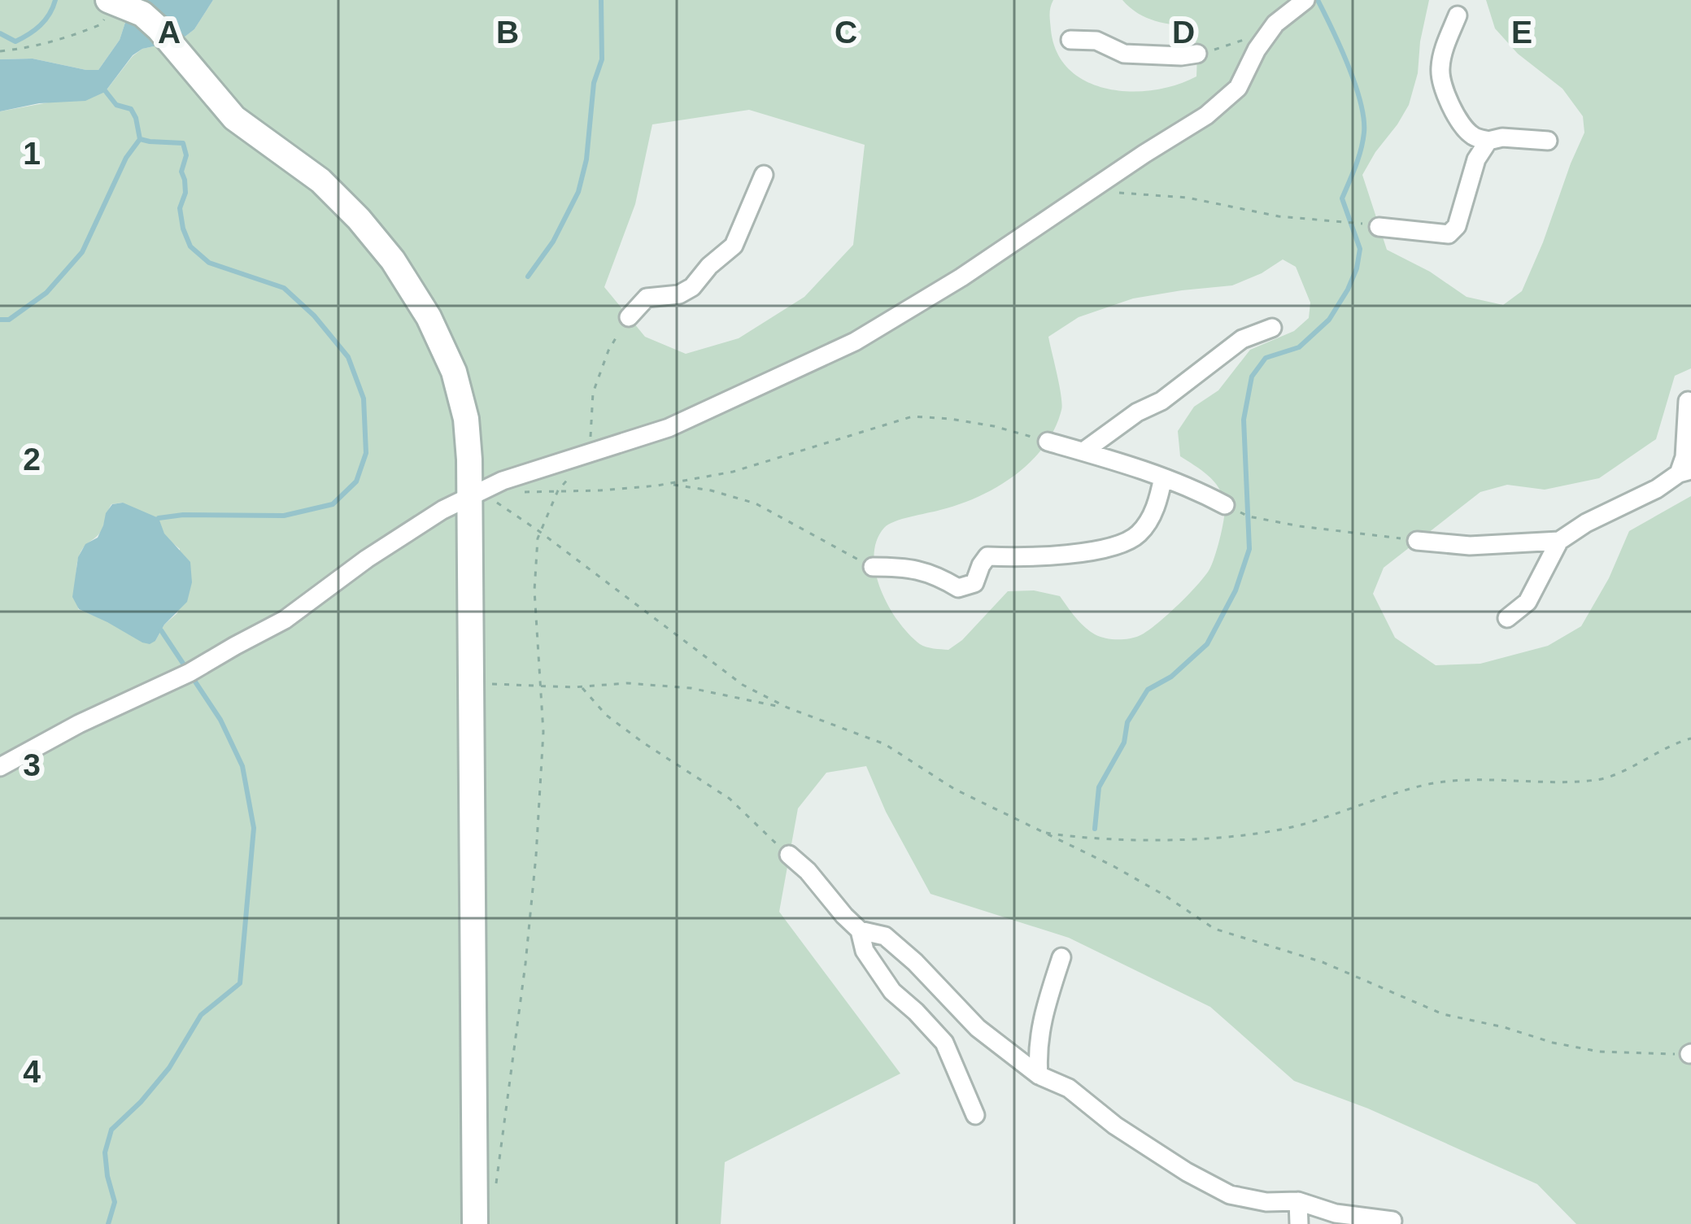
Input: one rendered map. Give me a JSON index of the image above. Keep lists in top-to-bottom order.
{
  "grid": {
    "columns": [
      "A",
      "B",
      "C",
      "D",
      "E"
    ],
    "rows": [
      "1",
      "2",
      "3",
      "4"
    ]
  }
}
